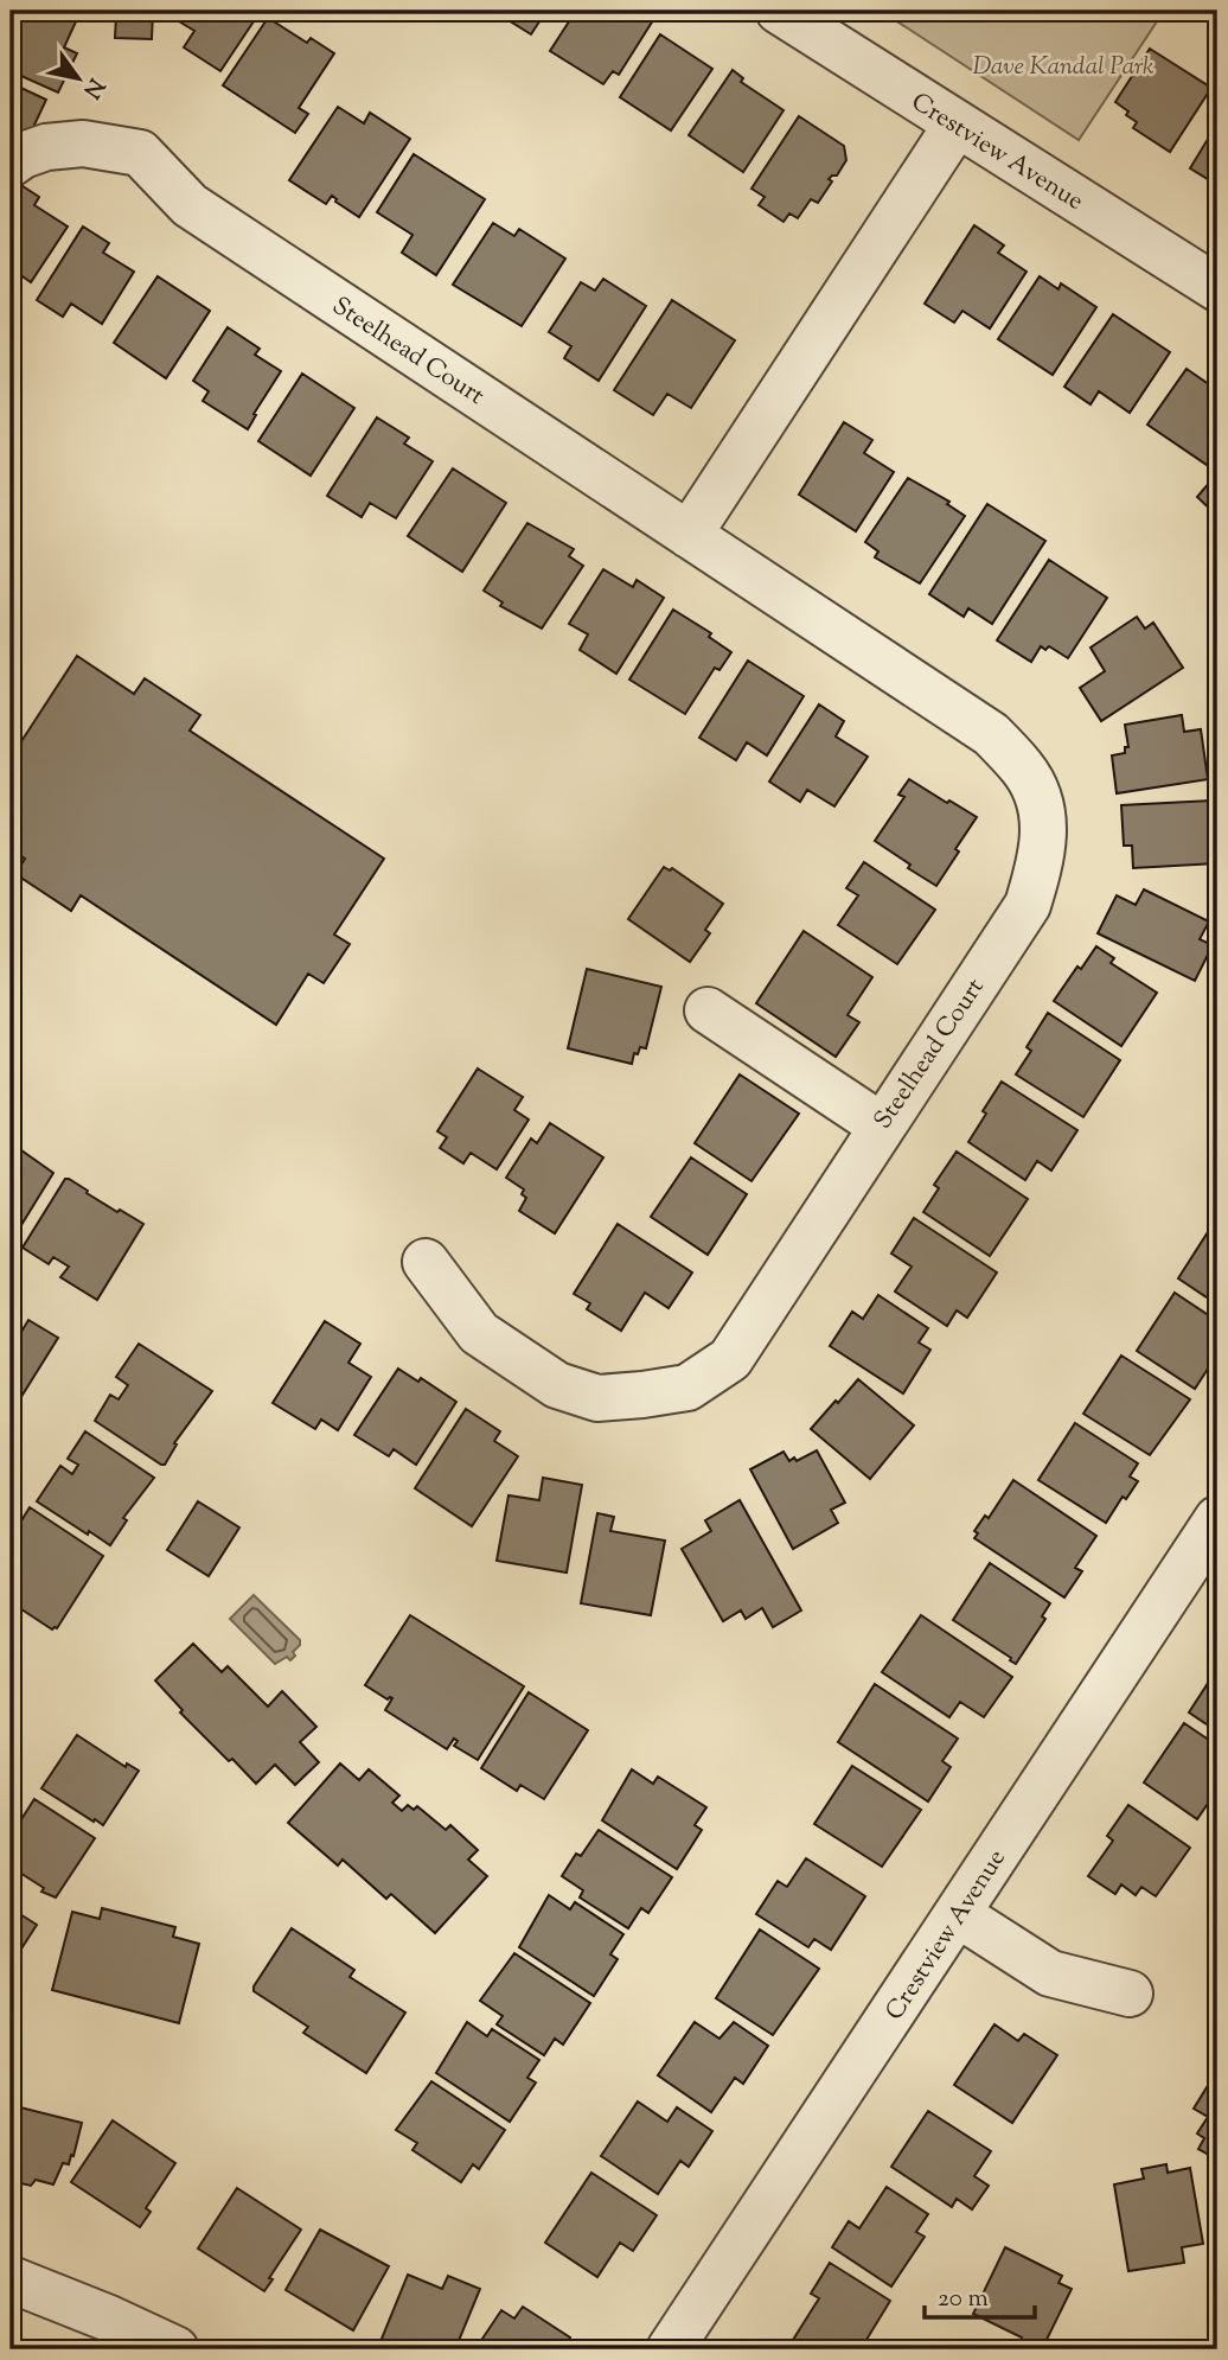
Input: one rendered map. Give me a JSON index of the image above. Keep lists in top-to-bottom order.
{
  "streets": {
    "street": ["Crestview Avenue", "Steelhead Court"]
  },
  "parks": ["Dave Kandal Park"],
  "scale_bar": "20 m",
  "north": "bottom right"
}
